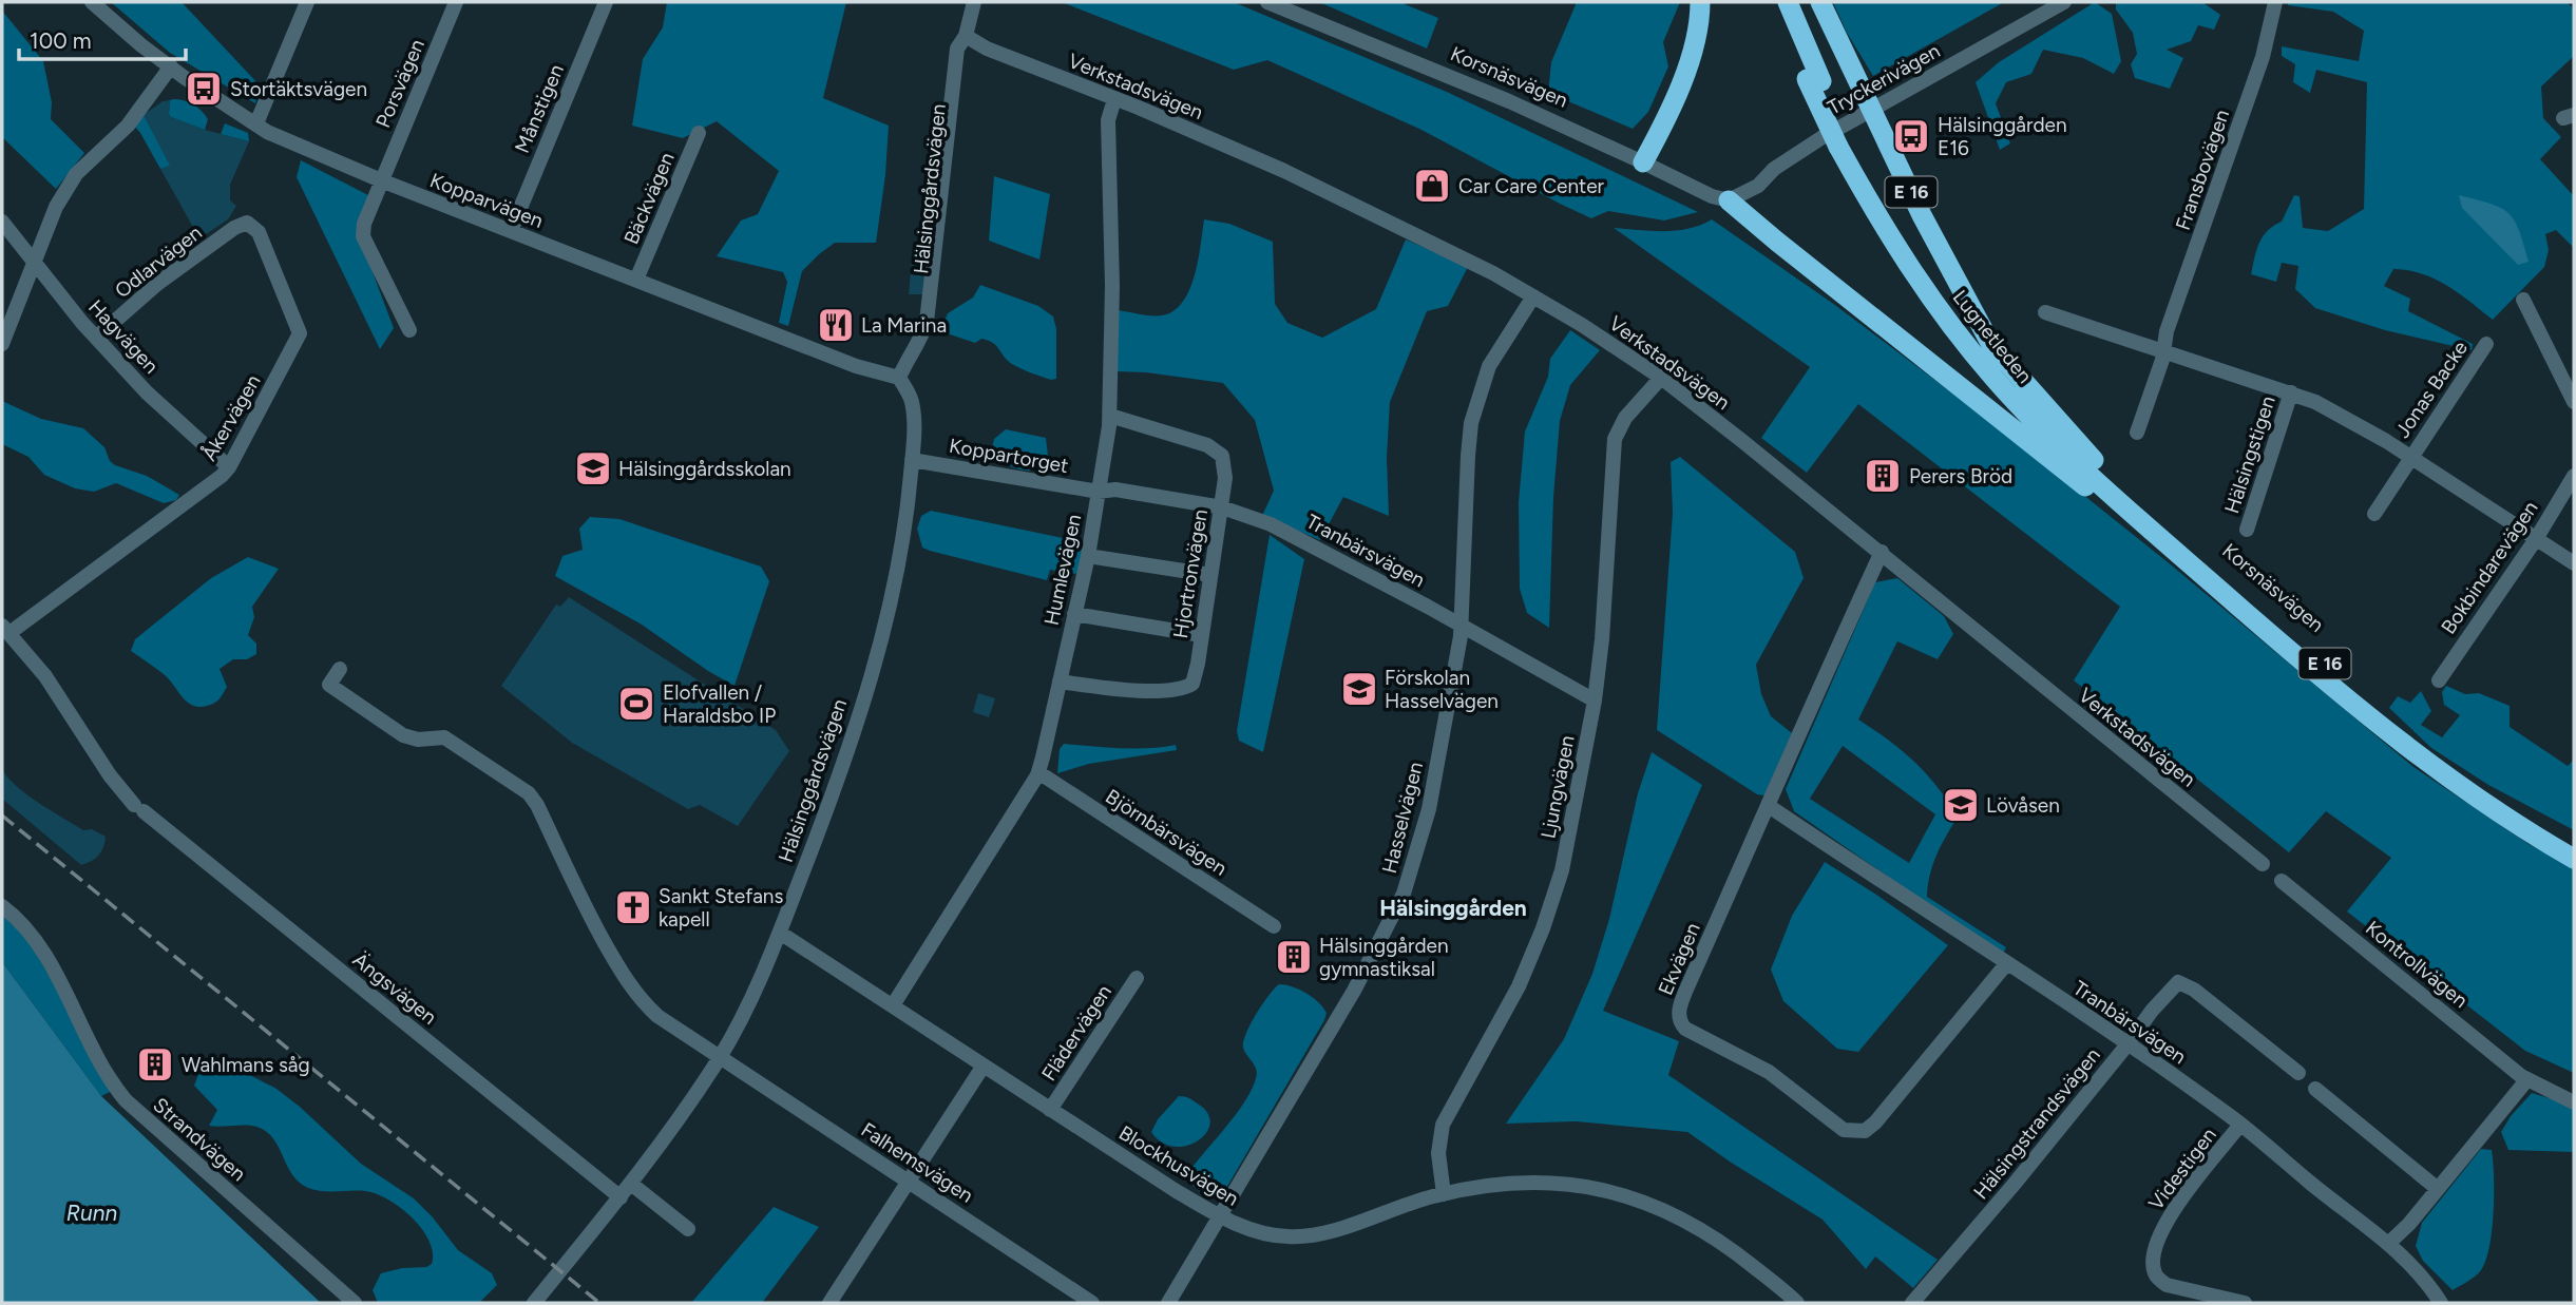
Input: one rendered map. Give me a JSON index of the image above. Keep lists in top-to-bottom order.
{
  "streets": {
    "highway": ["Korsnäsvägen", "E 16", "Lugnetleden"],
    "street": [
      "Tryckerivägen",
      "Porsvägen",
      "Verkstadsvägen",
      "Månstigen",
      "Fransbovägen",
      "Hälsinggårdsvägen",
      "Bäckvägen",
      "Kopparvägen",
      "Odlarvägen",
      "Hagvägen",
      "Jonas Backe",
      "Åkervägen",
      "Hälsingstigen",
      "Koppartorget",
      "Tranbärsvägen",
      "Bokbindarevägen",
      "Humlevägen",
      "Hjortronvägen",
      "Ljungvägen",
      "Hasselvägen",
      "Björnbärsvägen",
      "Ekvägen",
      "Kontrollvägen",
      "Ängsvägen",
      "Flädervägen",
      "Hälsingstrandsvägen",
      "Strandvägen",
      "Falhemsvägen",
      "Blockhusvägen",
      "Videstigen"
    ]
  },
  "crossings": [
    ["Korsnäsvägen", "Tryckerivägen"],
    ["Korsnäsvägen", "E 16"],
    ["Korsnäsvägen", "Lugnetleden"],
    ["Tryckerivägen", "E 16"],
    ["Porsvägen", "Kopparvägen"],
    ["Verkstadsvägen", "Hälsinggårdsvägen"],
    ["Verkstadsvägen", "Humlevägen"],
    ["Verkstadsvägen", "Ljungvägen"],
    ["Verkstadsvägen", "Hasselvägen"],
    ["Verkstadsvägen", "Ekvägen"],
    ["Månstigen", "Kopparvägen"],
    ["Hälsinggårdsvägen", "Kopparvägen"],
    ["Hälsinggårdsvägen", "Koppartorget"],
    ["Hälsinggårdsvägen", "Ängsvägen"],
    ["Hälsinggårdsvägen", "Falhemsvägen"],
    ["Hälsinggårdsvägen", "Blockhusvägen"],
    ["E 16", "Lugnetleden"],
    ["Bäckvägen", "Kopparvägen"],
    ["Odlarvägen", "Hagvägen"],
    ["Odlarvägen", "Åkervägen"],
    ["Hagvägen", "Åkervägen"],
    ["Åkervägen", "Ängsvägen"],
    ["Koppartorget", "Tranbärsvägen"],
    ["Koppartorget", "Humlevägen"],
    ["Tranbärsvägen", "Humlevägen"],
    ["Tranbärsvägen", "Hjortronvägen"],
    ["Tranbärsvägen", "Ljungvägen"],
    ["Tranbärsvägen", "Hasselvägen"],
    ["Tranbärsvägen", "Ekvägen"],
    ["Tranbärsvägen", "Hälsingstrandsvägen"],
    ["Tranbärsvägen", "Videstigen"],
    ["Humlevägen", "Hjortronvägen"],
    ["Humlevägen", "Björnbärsvägen"],
    ["Humlevägen", "Blockhusvägen"],
    ["Ljungvägen", "Blockhusvägen"],
    ["Hasselvägen", "Blockhusvägen"],
    ["Flädervägen", "Blockhusvägen"]
  ],
  "districts": ["Hälsinggården"],
  "water": ["Runn"],
  "places": {
    "bus stop": ["Stortäktsvägen", "Hälsinggården E16"],
    "shop": ["Car Care Center"],
    "restaurant": ["La Marina"],
    "school or university": ["Hälsinggårdsskolan", "Förskolan Hasselvägen", "Lövåsen"],
    "building": ["Perers Bröd", "Hälsinggården gymnastiksal", "Wahlmans såg"],
    "sports": ["Elofvallen / Haraldsbo IP"],
    "church": ["Sankt Stefans kapell"]
  },
  "scale_bar": "100 m"
}
